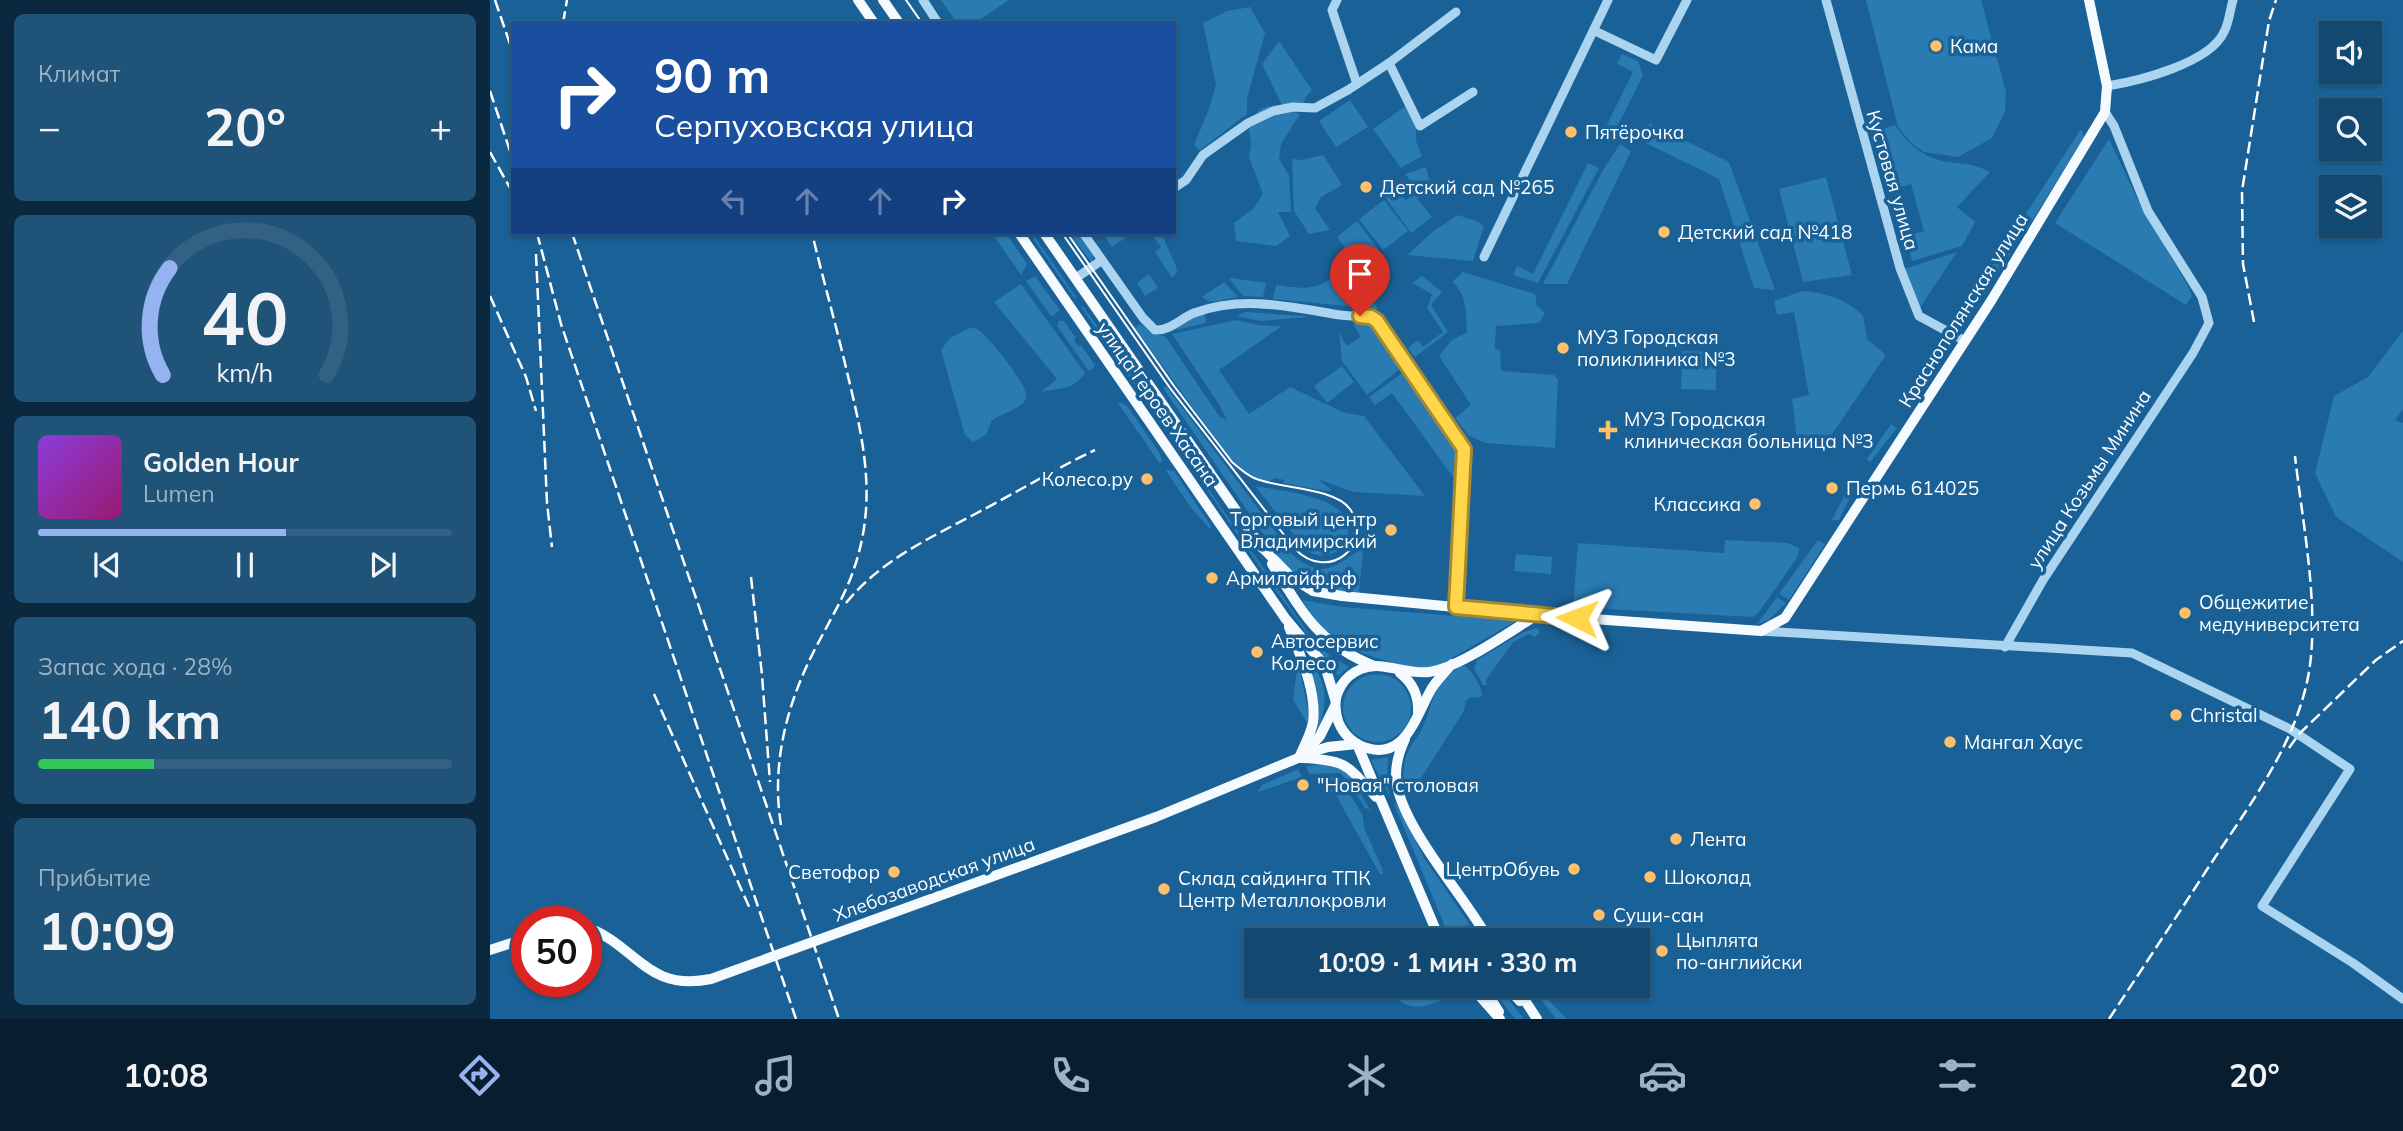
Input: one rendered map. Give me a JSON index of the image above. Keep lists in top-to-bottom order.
{
  "streets": {
    "main road": ["Краснополянская улица", "улица Героев Хасана", "Хлебозаводская улица"],
    "street": ["Кустовая улица", "улица Козьмы Минина"]
  },
  "crossings": [
    ["Кустовая улица", "Краснополянская улица"],
    ["Краснополянская улица", "улица Козьмы Минина"],
    ["улица Героев Хасана", "Хлебозаводская улица"]
  ],
  "places": {
    "other": [
      "Кама",
      "Пятёрочка",
      "Детский сад №265",
      "Детский сад №418",
      "МУЗ Городская поликлиника №3",
      "Колесо.ру",
      "Пермь 614025",
      "Классика",
      "Торговый центр Владимирский",
      "Армилайф.рф",
      "Общежитие медуниверситета",
      "Автосервис Колесо",
      "Christal",
      "Мангал Хаус",
      "\"Новая\" столовая",
      "Лента",
      "ЦентрОбувь",
      "Светофор",
      "Шоколад",
      "Склад сайдинга ТПК Центр Металлокровли",
      "Суши-сан",
      "Цыплята по-английски"
    ],
    "health": ["МУЗ Городская клиническая больница №3"]
  },
  "page": {
    "tile": [
      "Климат",
      ["Запас хода · 28%", "140 km"],
      ["Прибытие", "10:09"]
    ],
    "turn": ["90 m", "Серпуховская улица"],
    "heat": ["−", "20°", "+"],
    "song": ["Golden Hour", "Lumen"],
    "limit": "50",
    "trip": "10:09 · 1 мин · 330 m",
    "tabs": ["10:08", "20°"],
    "gauge": ["40", "km/h"]
  }
}
